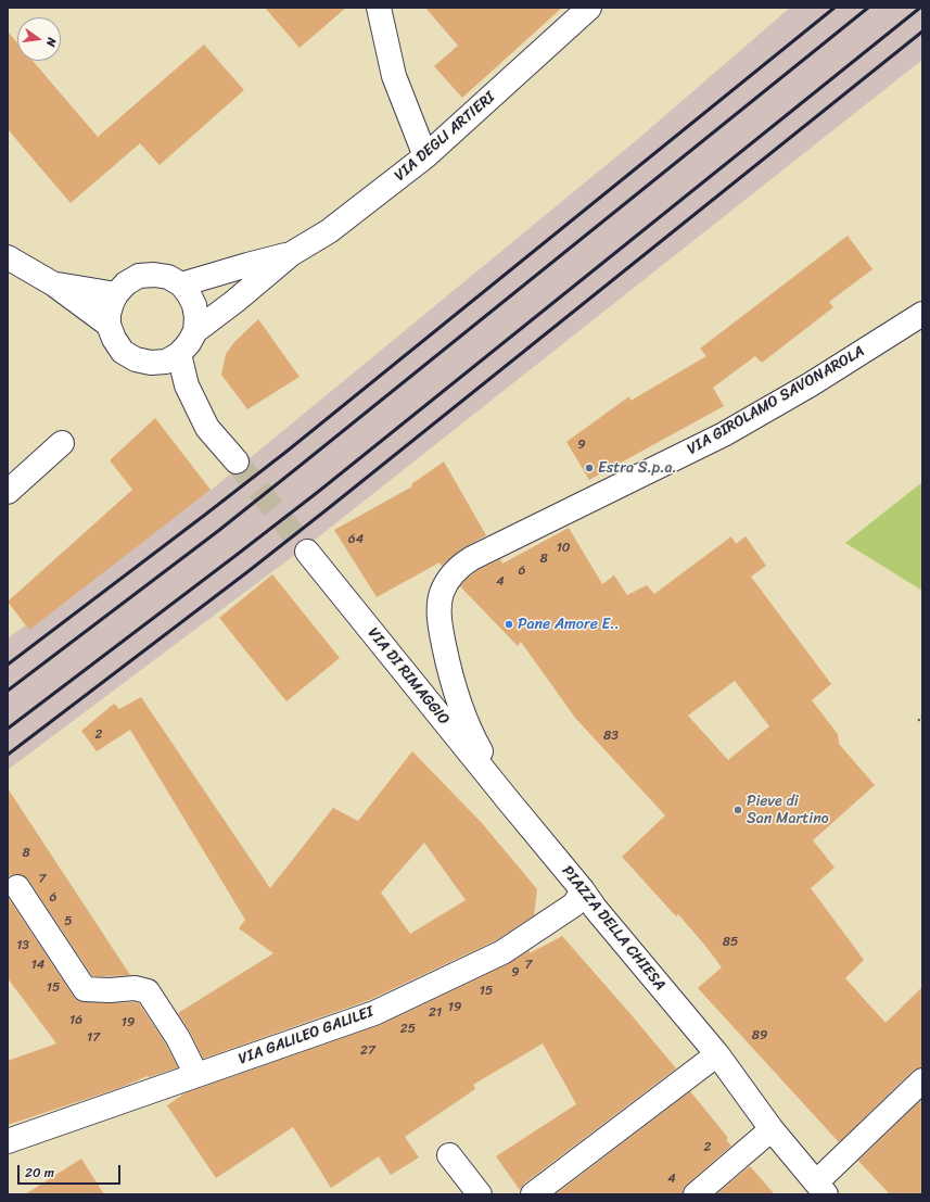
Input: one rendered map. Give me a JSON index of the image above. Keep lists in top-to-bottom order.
{
  "streets": {
    "street": [
      "VIA DEGLI ARTIERI",
      "VIA GIROLAMO SAVONAROLA",
      "VIA DI RIMAGGIO",
      "PIAZZA DELLA CHIESA",
      "VIA GALILEO GALILEI"
    ]
  },
  "crossings": [
    ["VIA GIROLAMO SAVONAROLA", "VIA DI RIMAGGIO"],
    ["VIA GIROLAMO SAVONAROLA", "PIAZZA DELLA CHIESA"],
    ["VIA DI RIMAGGIO", "PIAZZA DELLA CHIESA"],
    ["PIAZZA DELLA CHIESA", "VIA GALILEO GALILEI"]
  ],
  "places": ["Estra S.p.a.", "Pane Amore E..", "Pieve di San Martino"],
  "house_numbers": [
    "9",
    "64",
    "10",
    "8",
    "6",
    "4",
    "2",
    "83",
    "8",
    "7",
    "6",
    "5",
    "85",
    "13",
    "14",
    "7",
    "9",
    "15",
    "15",
    "19",
    "21",
    "16",
    "19",
    "25",
    "89",
    "17",
    "27",
    "2",
    "4"
  ],
  "scale_bar": "20 m",
  "north": "right"
}
